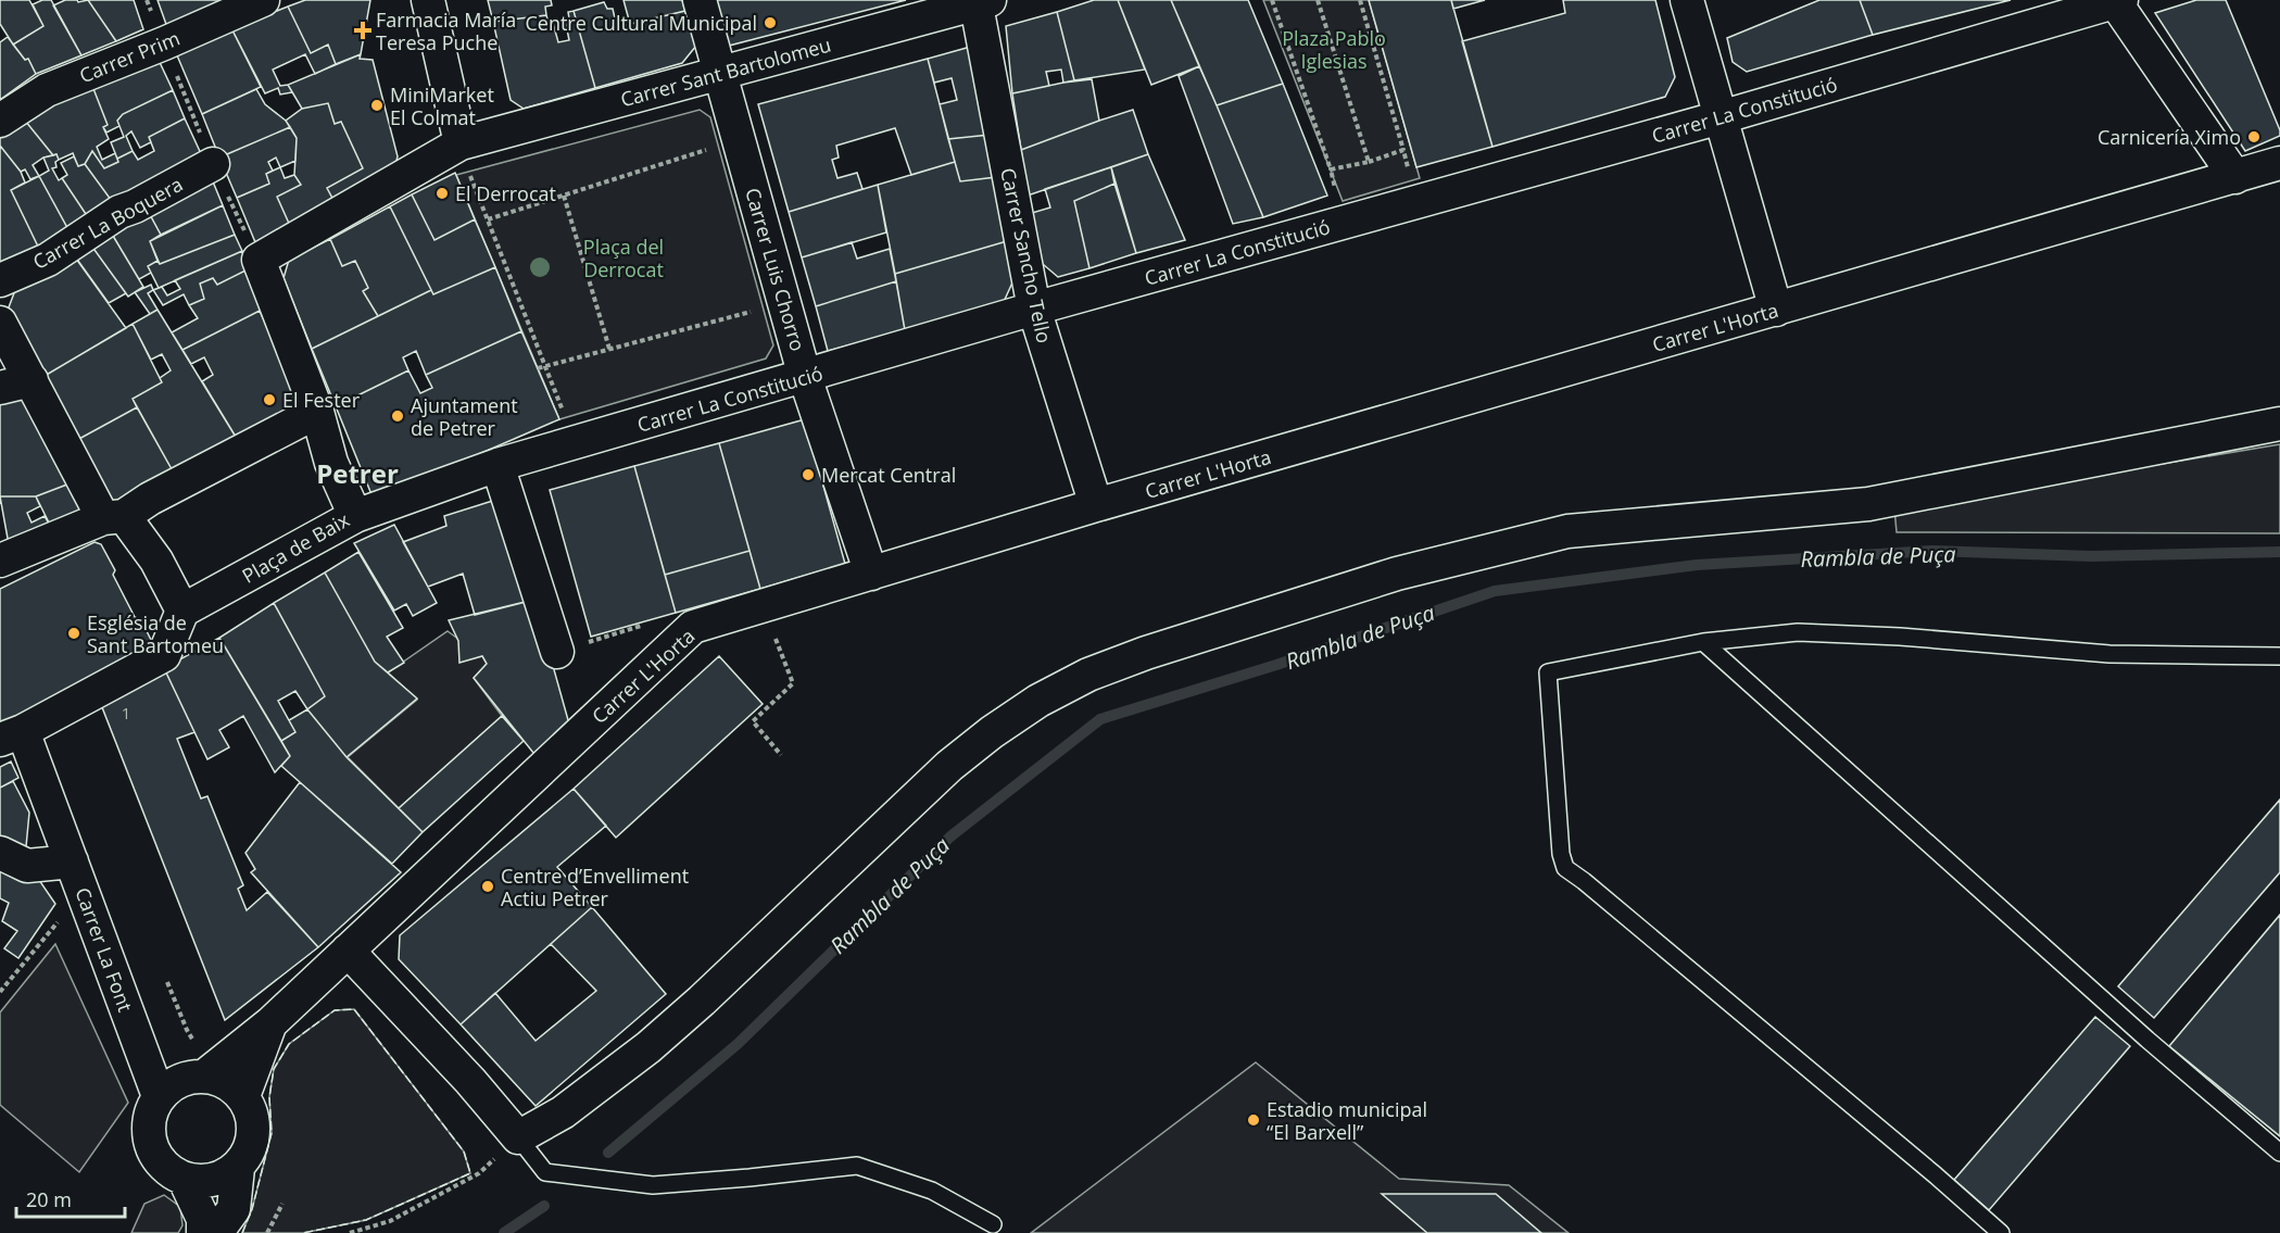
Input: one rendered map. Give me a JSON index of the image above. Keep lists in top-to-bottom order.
{
  "streets": {
    "street": [
      "Carrer Prim",
      "Carrer Sant Bartolomeu",
      "Carrer La Constitució",
      "Carrer La Boquera",
      "Carrer Sancho Tello",
      "Carrer Luis Chorro",
      "Carrer L'Horta",
      "Plaça de Baix",
      "Carrer La Font"
    ]
  },
  "crossings": [
    ["Carrer Sant Bartolomeu", "Carrer Sancho Tello"],
    ["Carrer Sant Bartolomeu", "Carrer Luis Chorro"],
    ["Carrer Sant Bartolomeu", "Plaça de Baix"],
    ["Carrer La Constitució", "Carrer Sancho Tello"],
    ["Carrer La Constitució", "Carrer Luis Chorro"],
    ["Carrer La Constitució", "Plaça de Baix"],
    ["Carrer Sancho Tello", "Carrer L'Horta"],
    ["Carrer Luis Chorro", "Carrer L'Horta"],
    ["Carrer L'Horta", "Carrer La Font"]
  ],
  "districts": ["Petrer"],
  "water": ["Rambla de Puça"],
  "parks": ["Plaza Pablo Iglesias", "Plaça del Derrocat"],
  "places": {
    "other": [
      "Centre Cultural Municipal",
      "MiniMarket El Colmat",
      "Carnicería Ximo",
      "El Derrocat",
      "El Fester",
      "Ajuntament de Petrer",
      "Mercat Central",
      "Església de Sant Bartomeu",
      "Centre d’Envelliment Actiu Petrer",
      "Estadio municipal “El Barxell”"
    ],
    "health": ["Farmacia María Teresa Puche"]
  },
  "house_numbers": ["1"],
  "scale_bar": "20 m"
}
